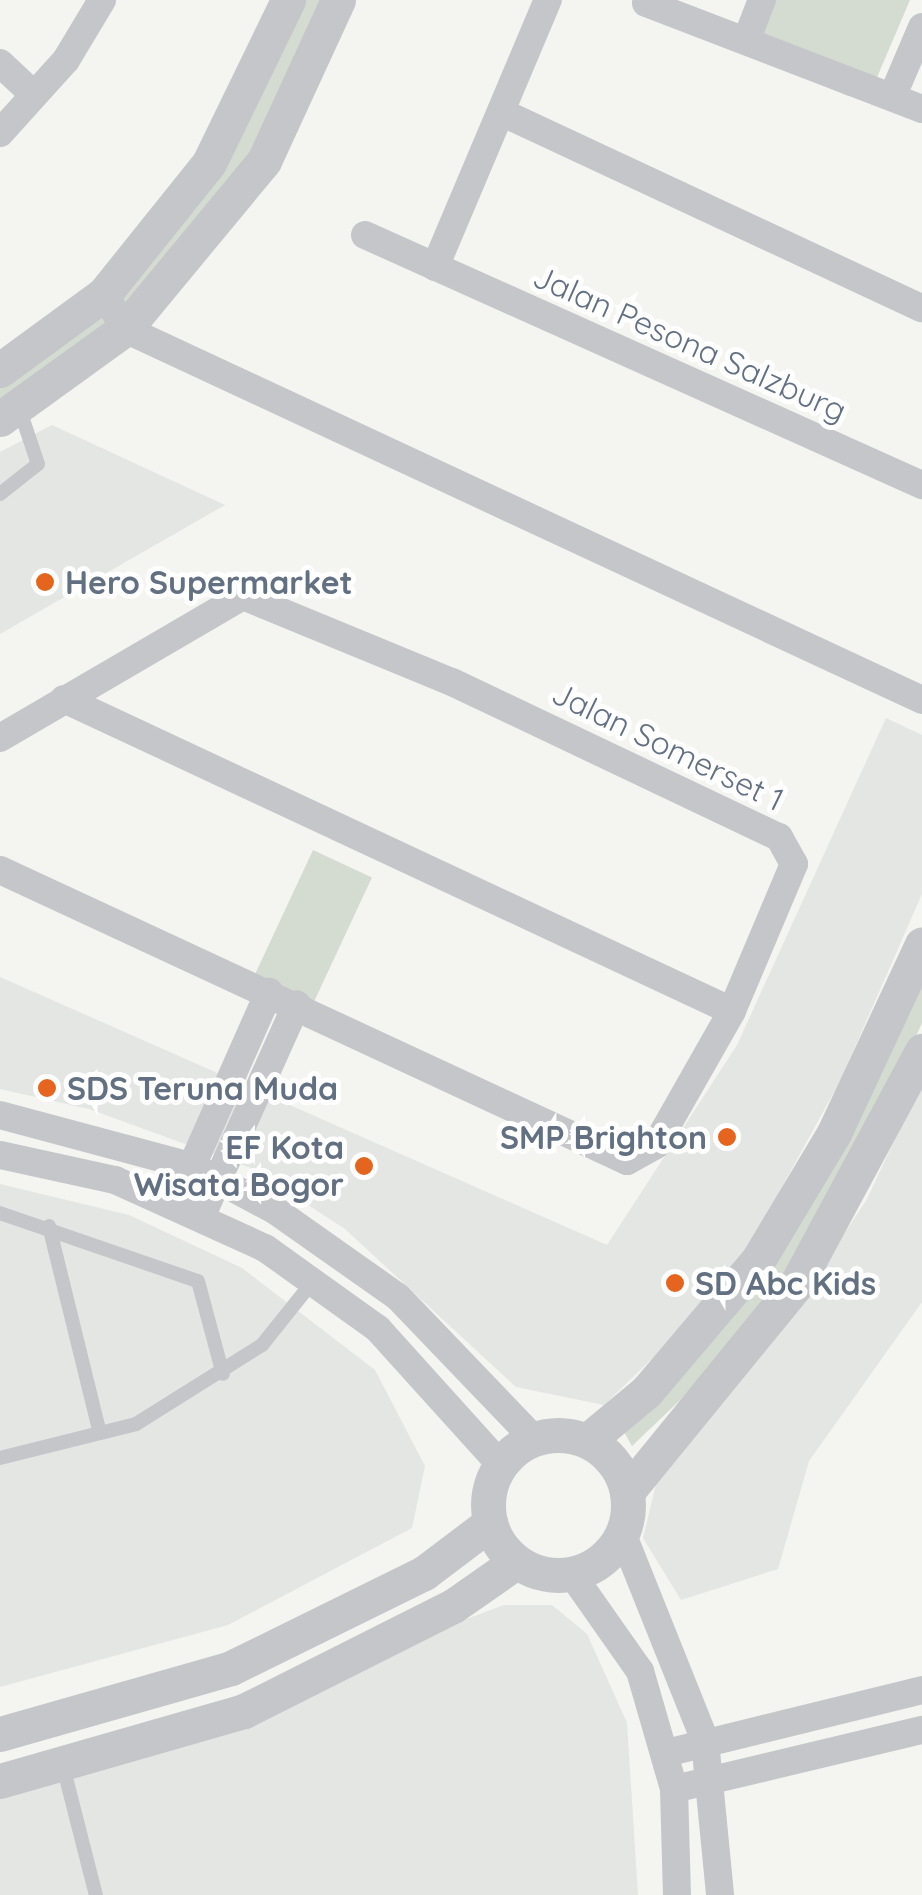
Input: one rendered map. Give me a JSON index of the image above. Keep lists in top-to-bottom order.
{
  "streets": {
    "street": ["Jalan Pesona Salzburg", "Jalan Somerset 1"]
  },
  "places": [
    "Hero Supermarket",
    "SDS Teruna Muda",
    "SMP Brighton",
    "EF Kota Wisata Bogor",
    "SD Abc Kids"
  ]
}
